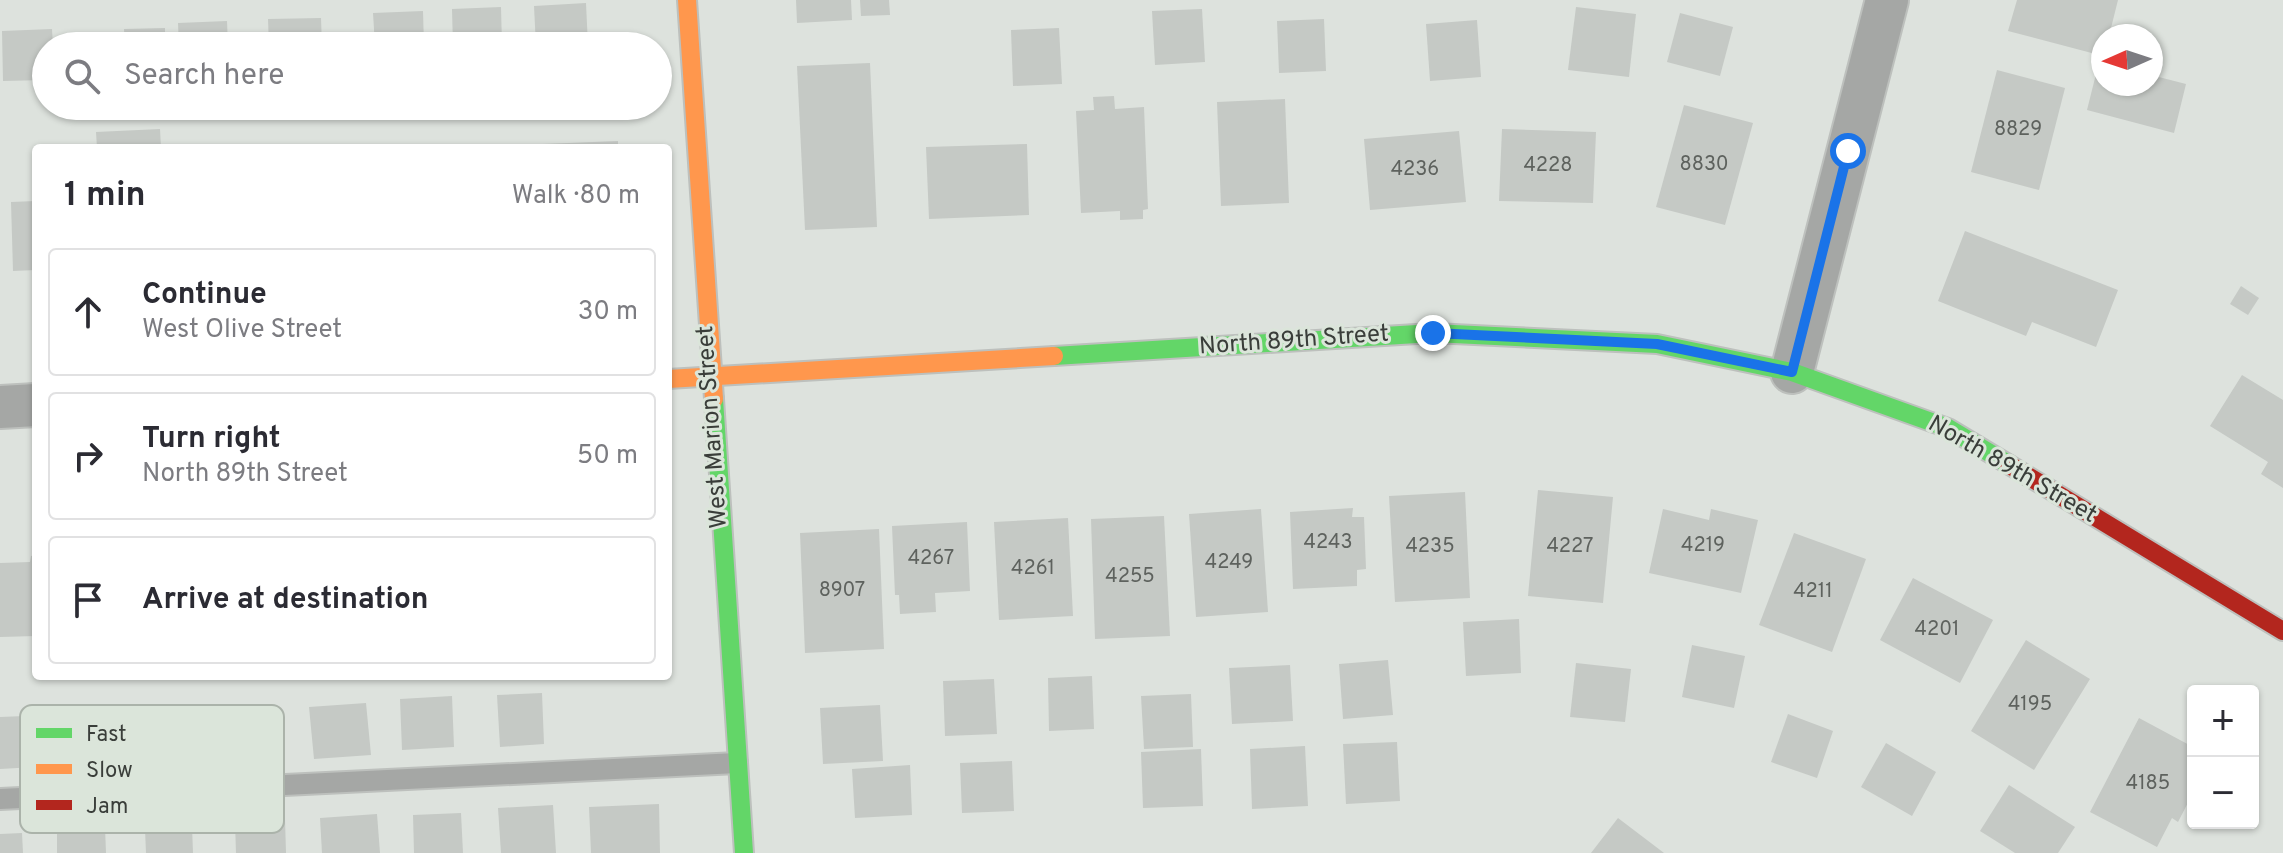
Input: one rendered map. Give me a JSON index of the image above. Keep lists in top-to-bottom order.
{
  "streets": {
    "street": ["North 89th Street", "West Marion Street"]
  },
  "crossings": [
    ["North 89th Street", "West Marion Street"]
  ],
  "house_numbers": [
    "8829",
    "8830",
    "4228",
    "4236",
    "4243",
    "4219",
    "4235",
    "4227",
    "4267",
    "4249",
    "4261",
    "4255",
    "8907",
    "4211",
    "4201",
    "4195",
    "4185"
  ],
  "legend": ["Fast", "Slow", "Jam"],
  "north": "left",
  "page": {
    "search": "Search here",
    "heading": ["1 min", "Walk · 80 m"],
    "list": [
      ["Continue", "West Olive Street", "30 m"],
      ["Turn right", "North 89th Street", "50 m"],
      "Arrive at destination"
    ],
    "map_buttons": ["+", "−"]
  }
}
